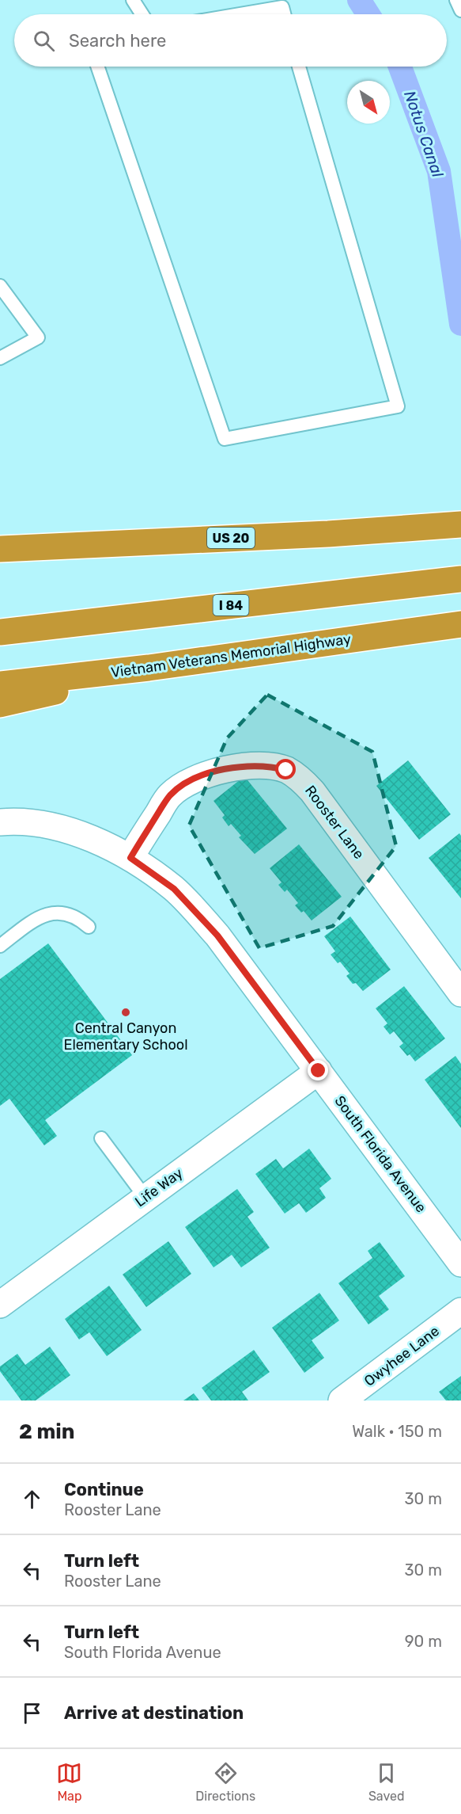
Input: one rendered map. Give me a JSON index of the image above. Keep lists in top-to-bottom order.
{
  "streets": {
    "highway": ["US 20", "I 84", "Vietnam Veterans Memorial Highway"],
    "street": [
      "Rooster Lane",
      "South Florida Avenue",
      "Life Way",
      "Owyhee Lane"
    ]
  },
  "crossings": [
    ["Rooster Lane", "South Florida Avenue"],
    ["South Florida Avenue", "Life Way"]
  ],
  "water": ["Notus Canal"],
  "places": ["Central Canyon Elementary School"],
  "north": "bottom right",
  "page": {
    "search": "Search here",
    "heading": ["2 min", "Walk · 150 m"],
    "list": [
      ["Continue", "Rooster Lane", "30 m"],
      ["Turn left", "Rooster Lane", "30 m"],
      ["Turn left", "South Florida Avenue", "90 m"],
      "Arrive at destination"
    ],
    "nav": ["Map", "Directions", "Saved"]
  }
}
